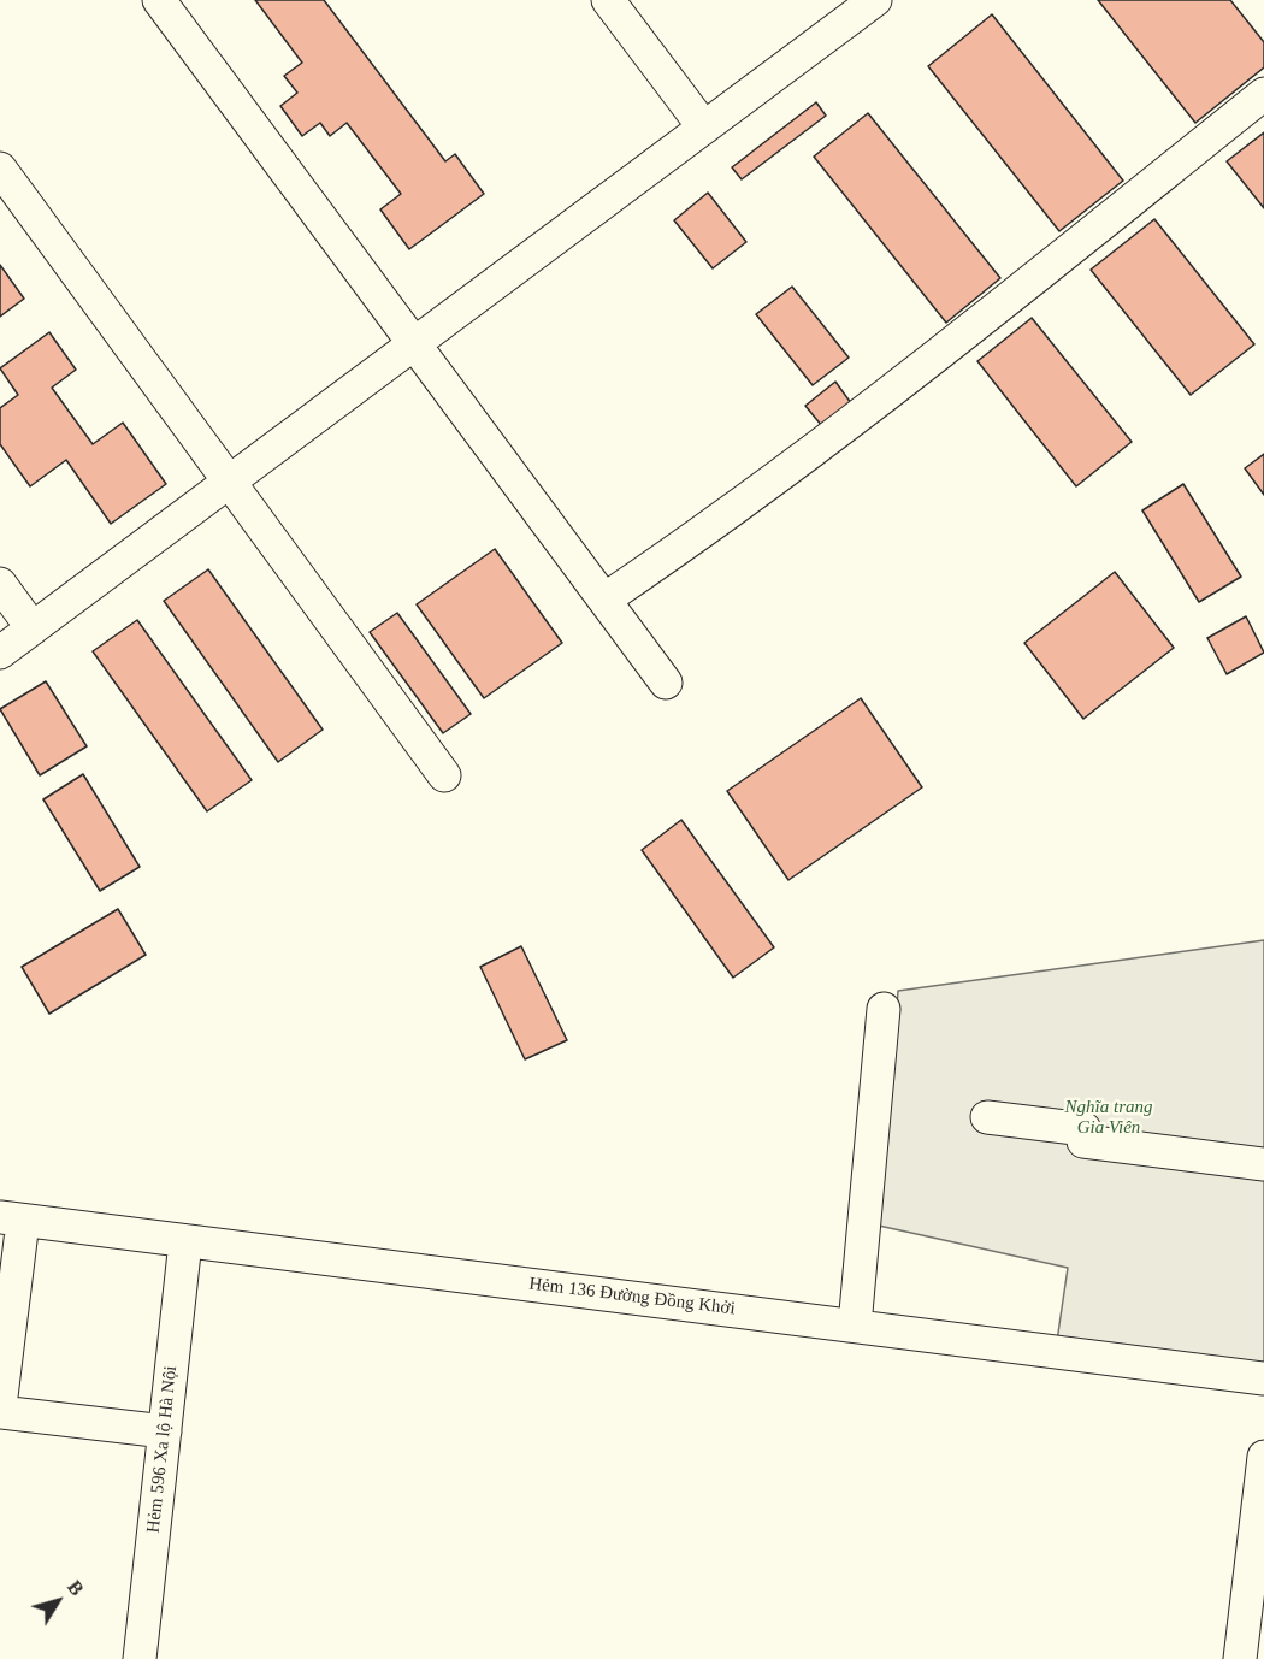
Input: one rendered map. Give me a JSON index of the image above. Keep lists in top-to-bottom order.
{
  "streets": {
    "street": ["Hẻm 136 Đường Đồng Khởi", "Hẻm 596 Xa lộ Hà Nội"]
  },
  "crossings": [
    ["Hẻm 136 Đường Đồng Khởi", "Hẻm 596 Xa lộ Hà Nội"]
  ],
  "parks": ["Nghĩa trang Gia Viên"],
  "north": "top right"
}
